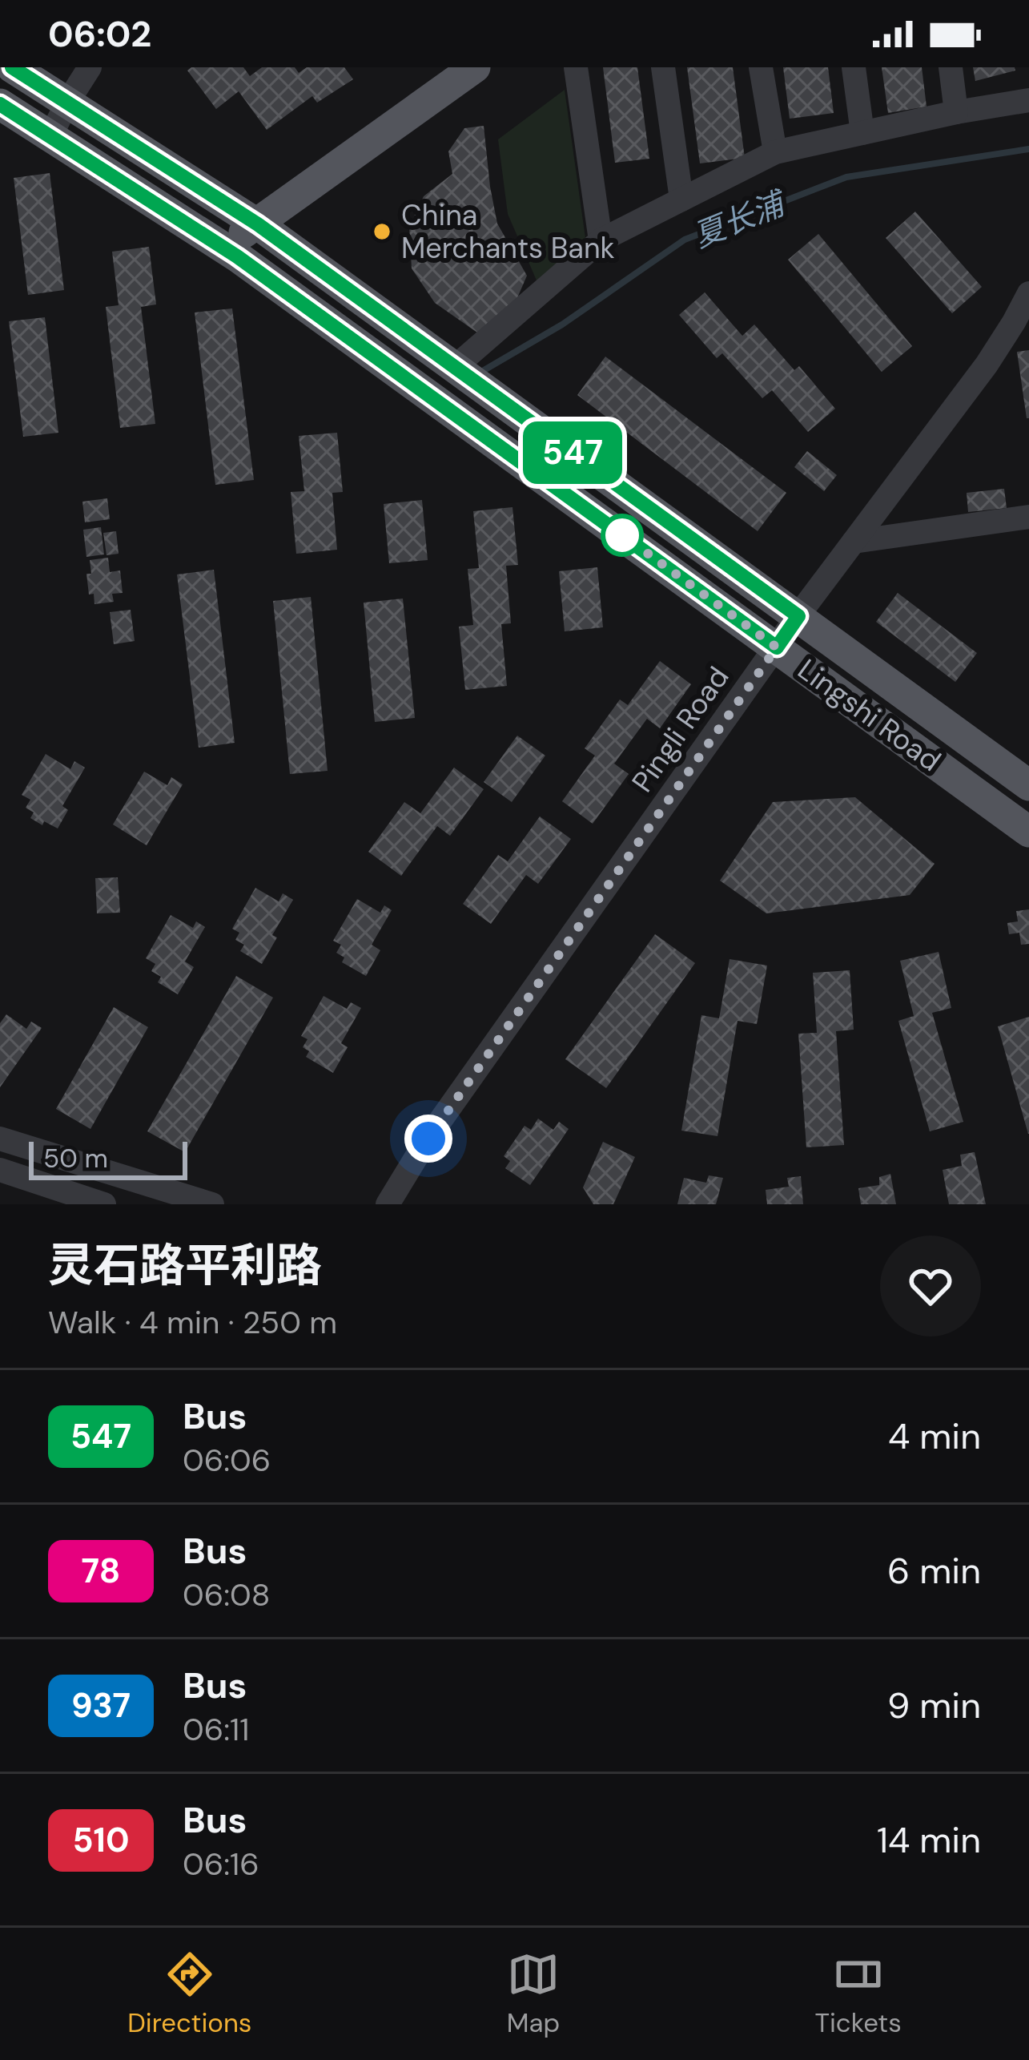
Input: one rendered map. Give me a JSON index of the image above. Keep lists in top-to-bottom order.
{
  "streets": {
    "main road": ["Lingshi Road"],
    "street": ["Pingli Road"]
  },
  "crossings": [
    ["Lingshi Road", "Pingli Road"]
  ],
  "water": ["夏长浦"],
  "places": ["China Merchants Bank"],
  "lines": ["bus line 547"],
  "scale_bar": "50 m",
  "page": {
    "status": "06:02",
    "on_map": "547",
    "scale": "50 m",
    "heading": ["灵石路平利路", "Walk · 4 min · 250 m"],
    "list": [
      {
        "mark": "547",
        "name": "Bus",
        "note": "06:06",
        "value": "4 min"
      },
      {
        "mark": "78",
        "name": "Bus",
        "note": "06:08",
        "value": "6 min"
      },
      {
        "mark": "937",
        "name": "Bus",
        "note": "06:11",
        "value": "9 min"
      },
      {
        "mark": "510",
        "name": "Bus",
        "note": "06:16",
        "value": "14 min"
      }
    ],
    "tabs": ["Directions", "Map", "Tickets"]
  }
}
